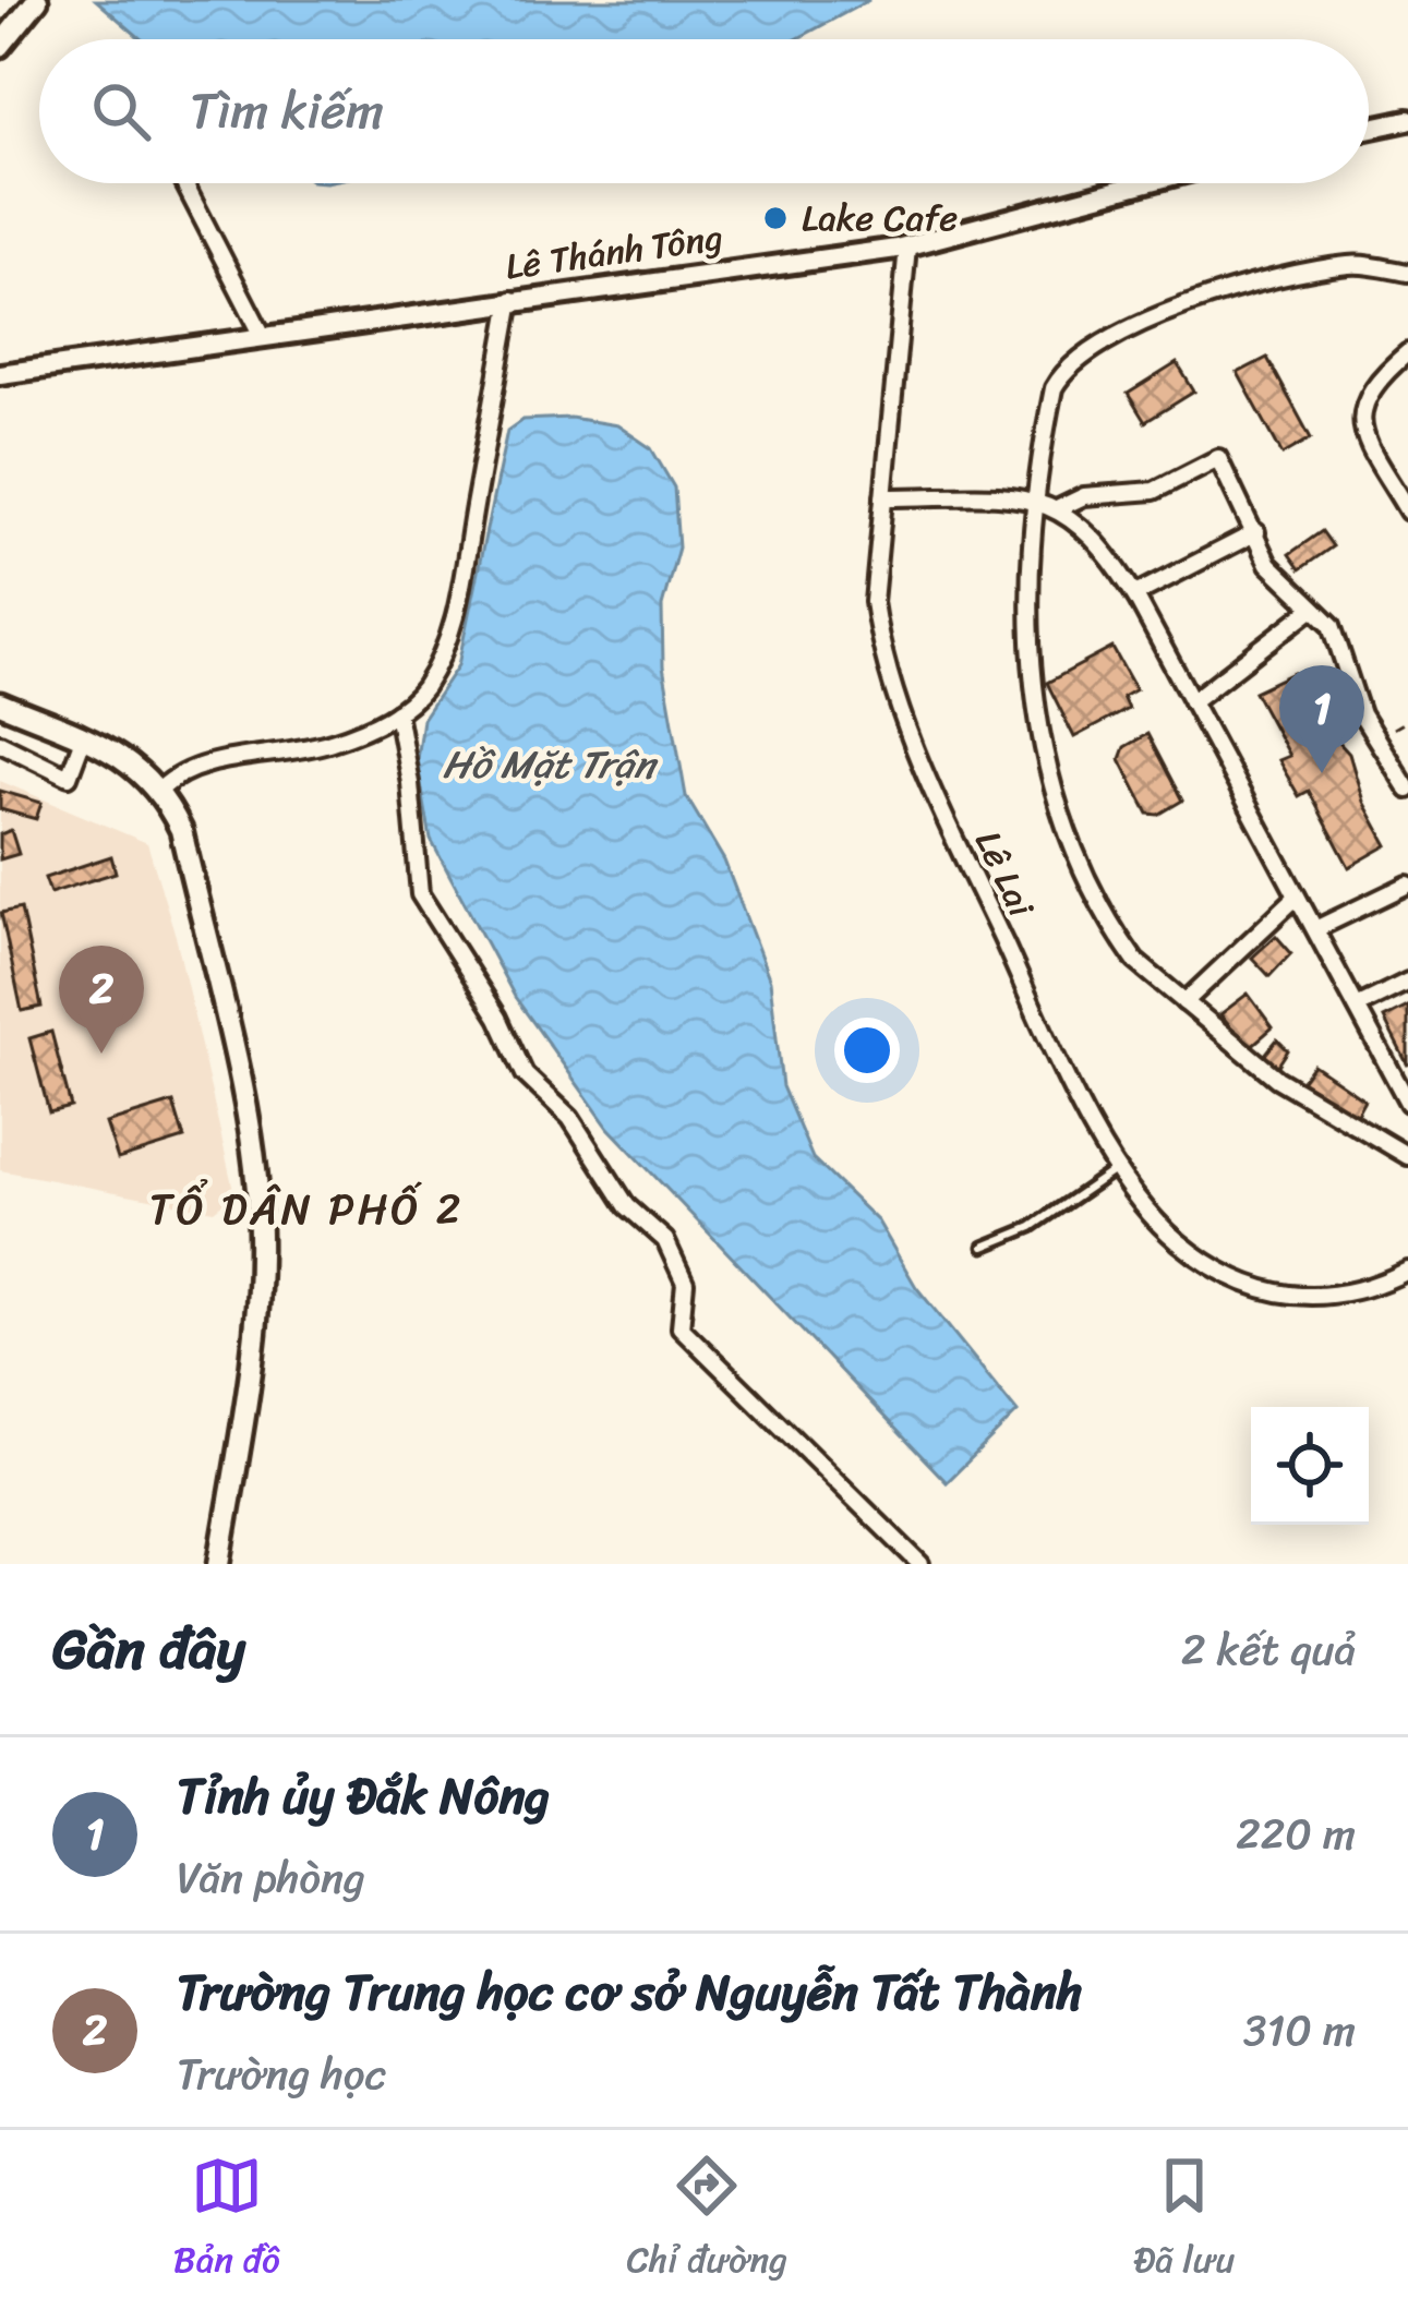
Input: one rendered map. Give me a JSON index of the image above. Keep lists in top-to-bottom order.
{
  "streets": {
    "street": ["Lê Thánh Tông", "Lê Lai"]
  },
  "crossings": [
    ["Lê Thánh Tông", "Lê Lai"]
  ],
  "districts": ["TỔ DÂN PHỐ 2"],
  "water": ["Hồ Mặt Trận"],
  "places": ["Lake Cafe"],
  "page": {
    "search": "Tìm kiếm",
    "pins": ["1", "2"],
    "heading": ["Gần đây", "2 kết quả"],
    "list": [
      {
        "mark": "1",
        "name": "Tỉnh ủy Đắk Nông",
        "note": "Văn phòng",
        "value": "220 m"
      },
      {
        "mark": "2",
        "name": "Trường Trung học cơ sở Nguyễn Tất Thành",
        "note": "Trường học",
        "value": "310 m"
      }
    ],
    "nav": ["Bản đồ", "Chỉ đường", "Đã lưu"]
  }
}
